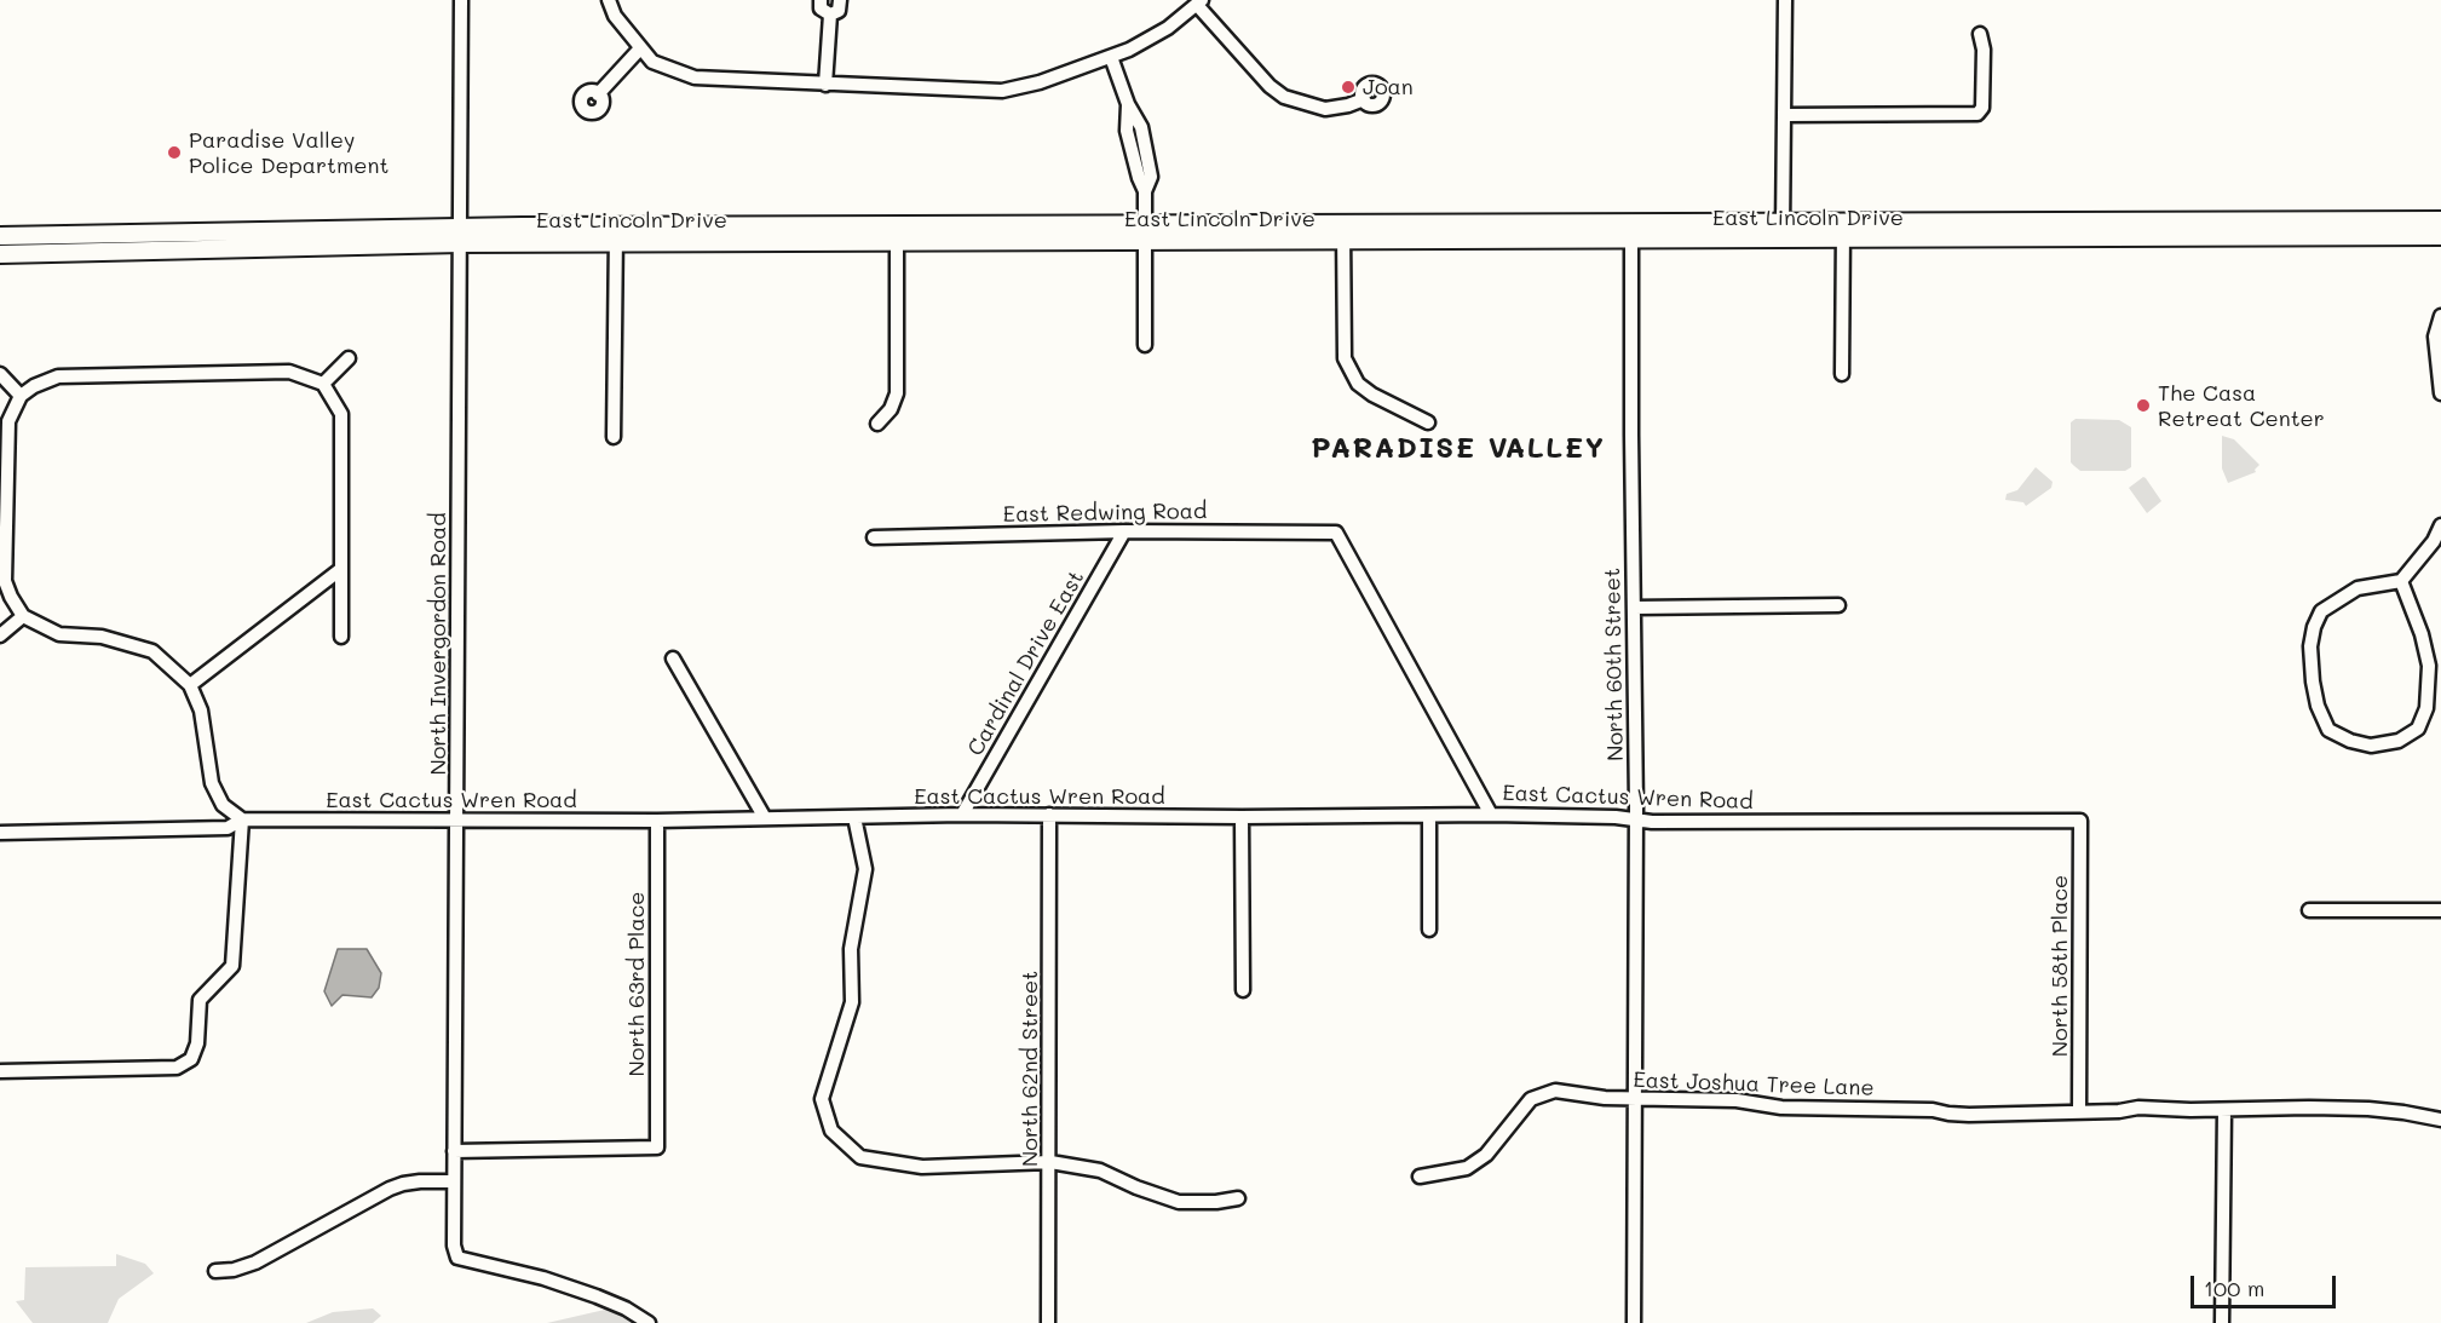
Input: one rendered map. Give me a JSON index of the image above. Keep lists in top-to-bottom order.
{
  "streets": {
    "main road": ["East Lincoln Drive"],
    "street": [
      "East Redwing Road",
      "North Invergordon Road",
      "Cardinal Drive East",
      "North 60th Street",
      "East Cactus Wren Road",
      "North 58th Place",
      "North 63rd Place",
      "North 62nd Street",
      "East Joshua Tree Lane"
    ]
  },
  "crossings": [
    ["East Lincoln Drive", "North Invergordon Road"],
    ["East Lincoln Drive", "North 60th Street"],
    ["East Redwing Road", "Cardinal Drive East"],
    ["East Redwing Road", "East Cactus Wren Road"],
    ["North Invergordon Road", "East Cactus Wren Road"],
    ["North Invergordon Road", "North 63rd Place"],
    ["Cardinal Drive East", "East Cactus Wren Road"],
    ["North 60th Street", "East Cactus Wren Road"],
    ["North 60th Street", "East Joshua Tree Lane"],
    ["East Cactus Wren Road", "North 58th Place"],
    ["East Cactus Wren Road", "North 63rd Place"],
    ["East Cactus Wren Road", "North 62nd Street"],
    ["North 58th Place", "East Joshua Tree Lane"]
  ],
  "districts": ["PARADISE VALLEY"],
  "places": ["Joan", "Paradise Valley Police Department", "The Casa Retreat Center"],
  "scale_bar": "100 m"
}
